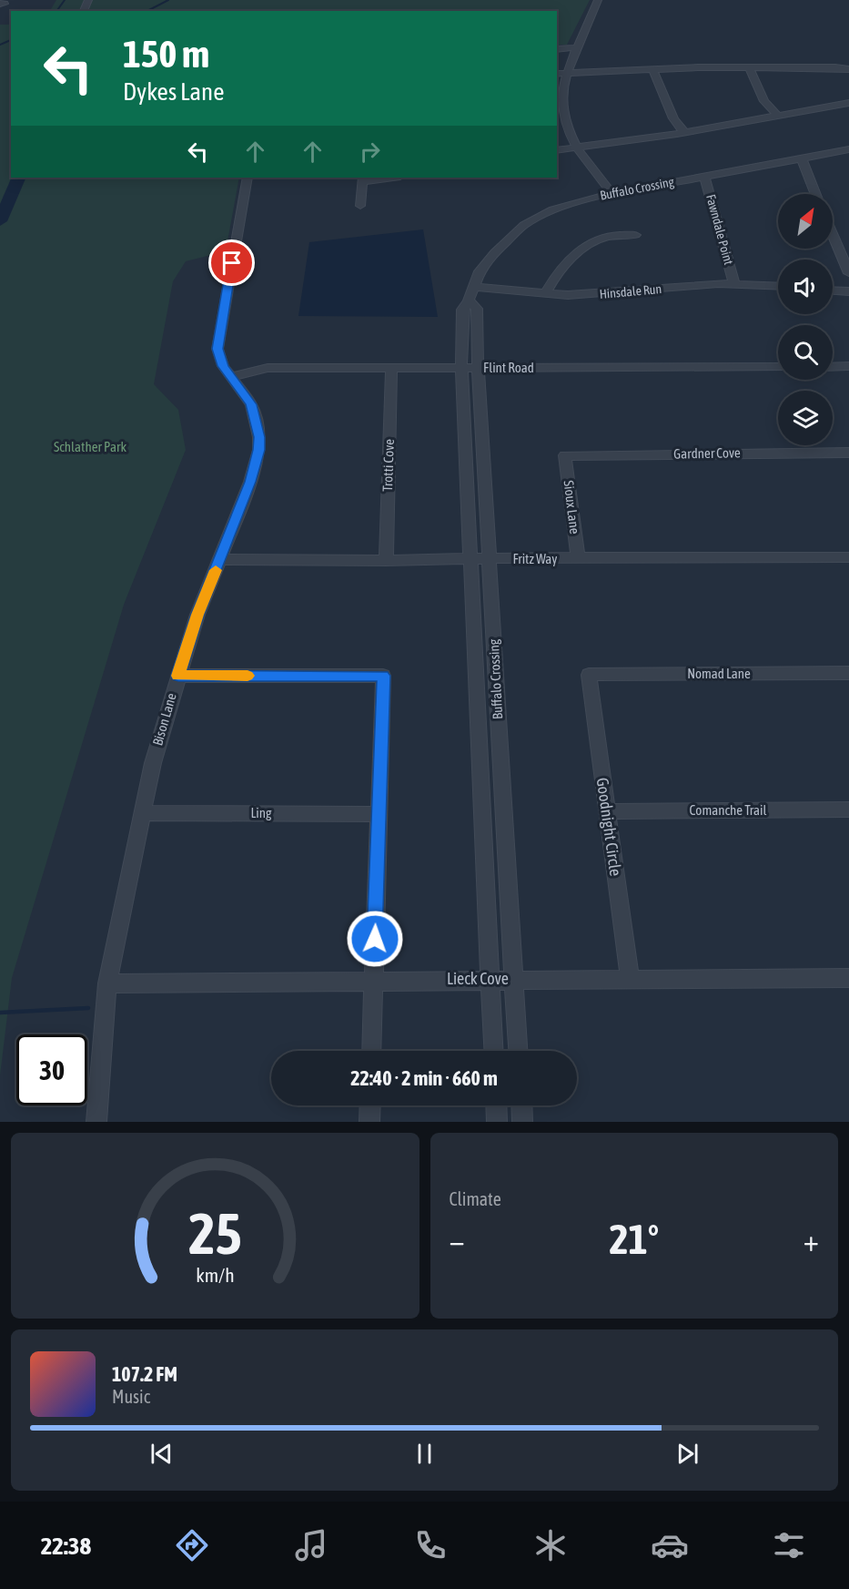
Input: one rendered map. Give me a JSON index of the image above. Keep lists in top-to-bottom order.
{
  "streets": {
    "street": [
      "Buffalo Crossing",
      "Fawndale Point",
      "Hinsdale Run",
      "Flint Road",
      "Gardner Cove",
      "Trotti Cove",
      "Sioux Lane",
      "Fritz Way",
      "Nomad Lane",
      "Bison Lane",
      "Comanche Trail",
      "Ling",
      "Goodnight Circle",
      "Lieck Cove"
    ]
  },
  "crossings": [
    ["Buffalo Crossing", "Fawndale Point"],
    ["Buffalo Crossing", "Hinsdale Run"],
    ["Buffalo Crossing", "Flint Road"],
    ["Buffalo Crossing", "Fritz Way"],
    ["Buffalo Crossing", "Lieck Cove"],
    ["Fawndale Point", "Hinsdale Run"],
    ["Flint Road", "Trotti Cove"],
    ["Flint Road", "Bison Lane"],
    ["Gardner Cove", "Sioux Lane"],
    ["Trotti Cove", "Fritz Way"],
    ["Sioux Lane", "Fritz Way"],
    ["Fritz Way", "Bison Lane"],
    ["Nomad Lane", "Goodnight Circle"],
    ["Bison Lane", "Ling"],
    ["Bison Lane", "Lieck Cove"],
    ["Comanche Trail", "Goodnight Circle"],
    ["Goodnight Circle", "Lieck Cove"]
  ],
  "parks": ["Schlather Park"],
  "north": "top right",
  "page": {
    "turn": ["150 m", "Dykes Lane"],
    "limit": "30",
    "trip": "22:40 · 2 min · 660 m",
    "tile": "Climate",
    "heat": ["−", "21°", "+"],
    "song": ["107.2 FM", "Music"],
    "tabs": "22:38",
    "gauge": ["25", "km/h"]
  }
}
